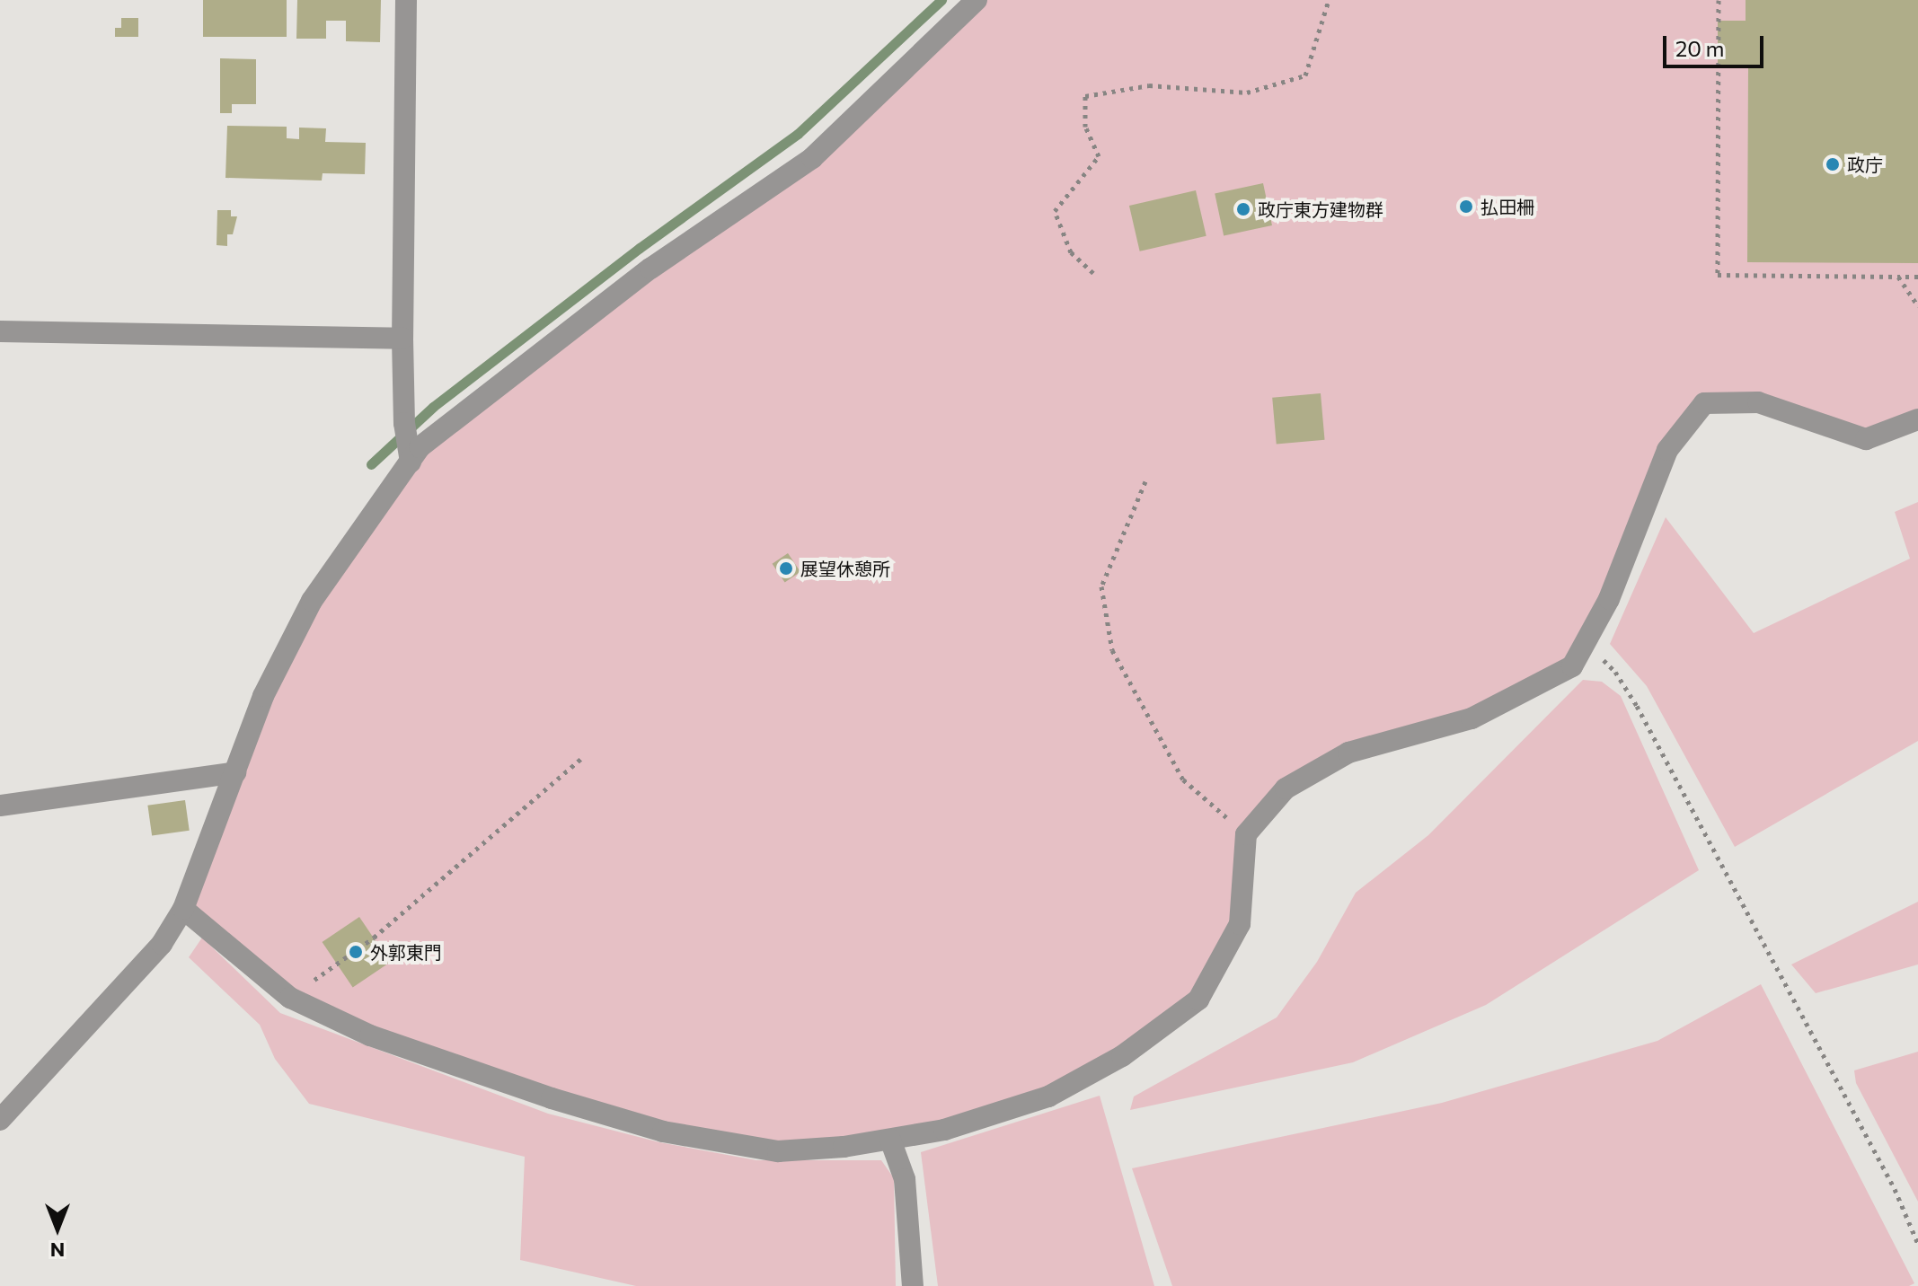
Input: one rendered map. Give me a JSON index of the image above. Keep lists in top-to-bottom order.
{
  "places": [
    "政庁",
    "払田柵",
    "政庁東方建物群",
    "展望休憩所",
    "外郭東門"
  ],
  "scale_bar": "20 m",
  "north": "bottom"
}
